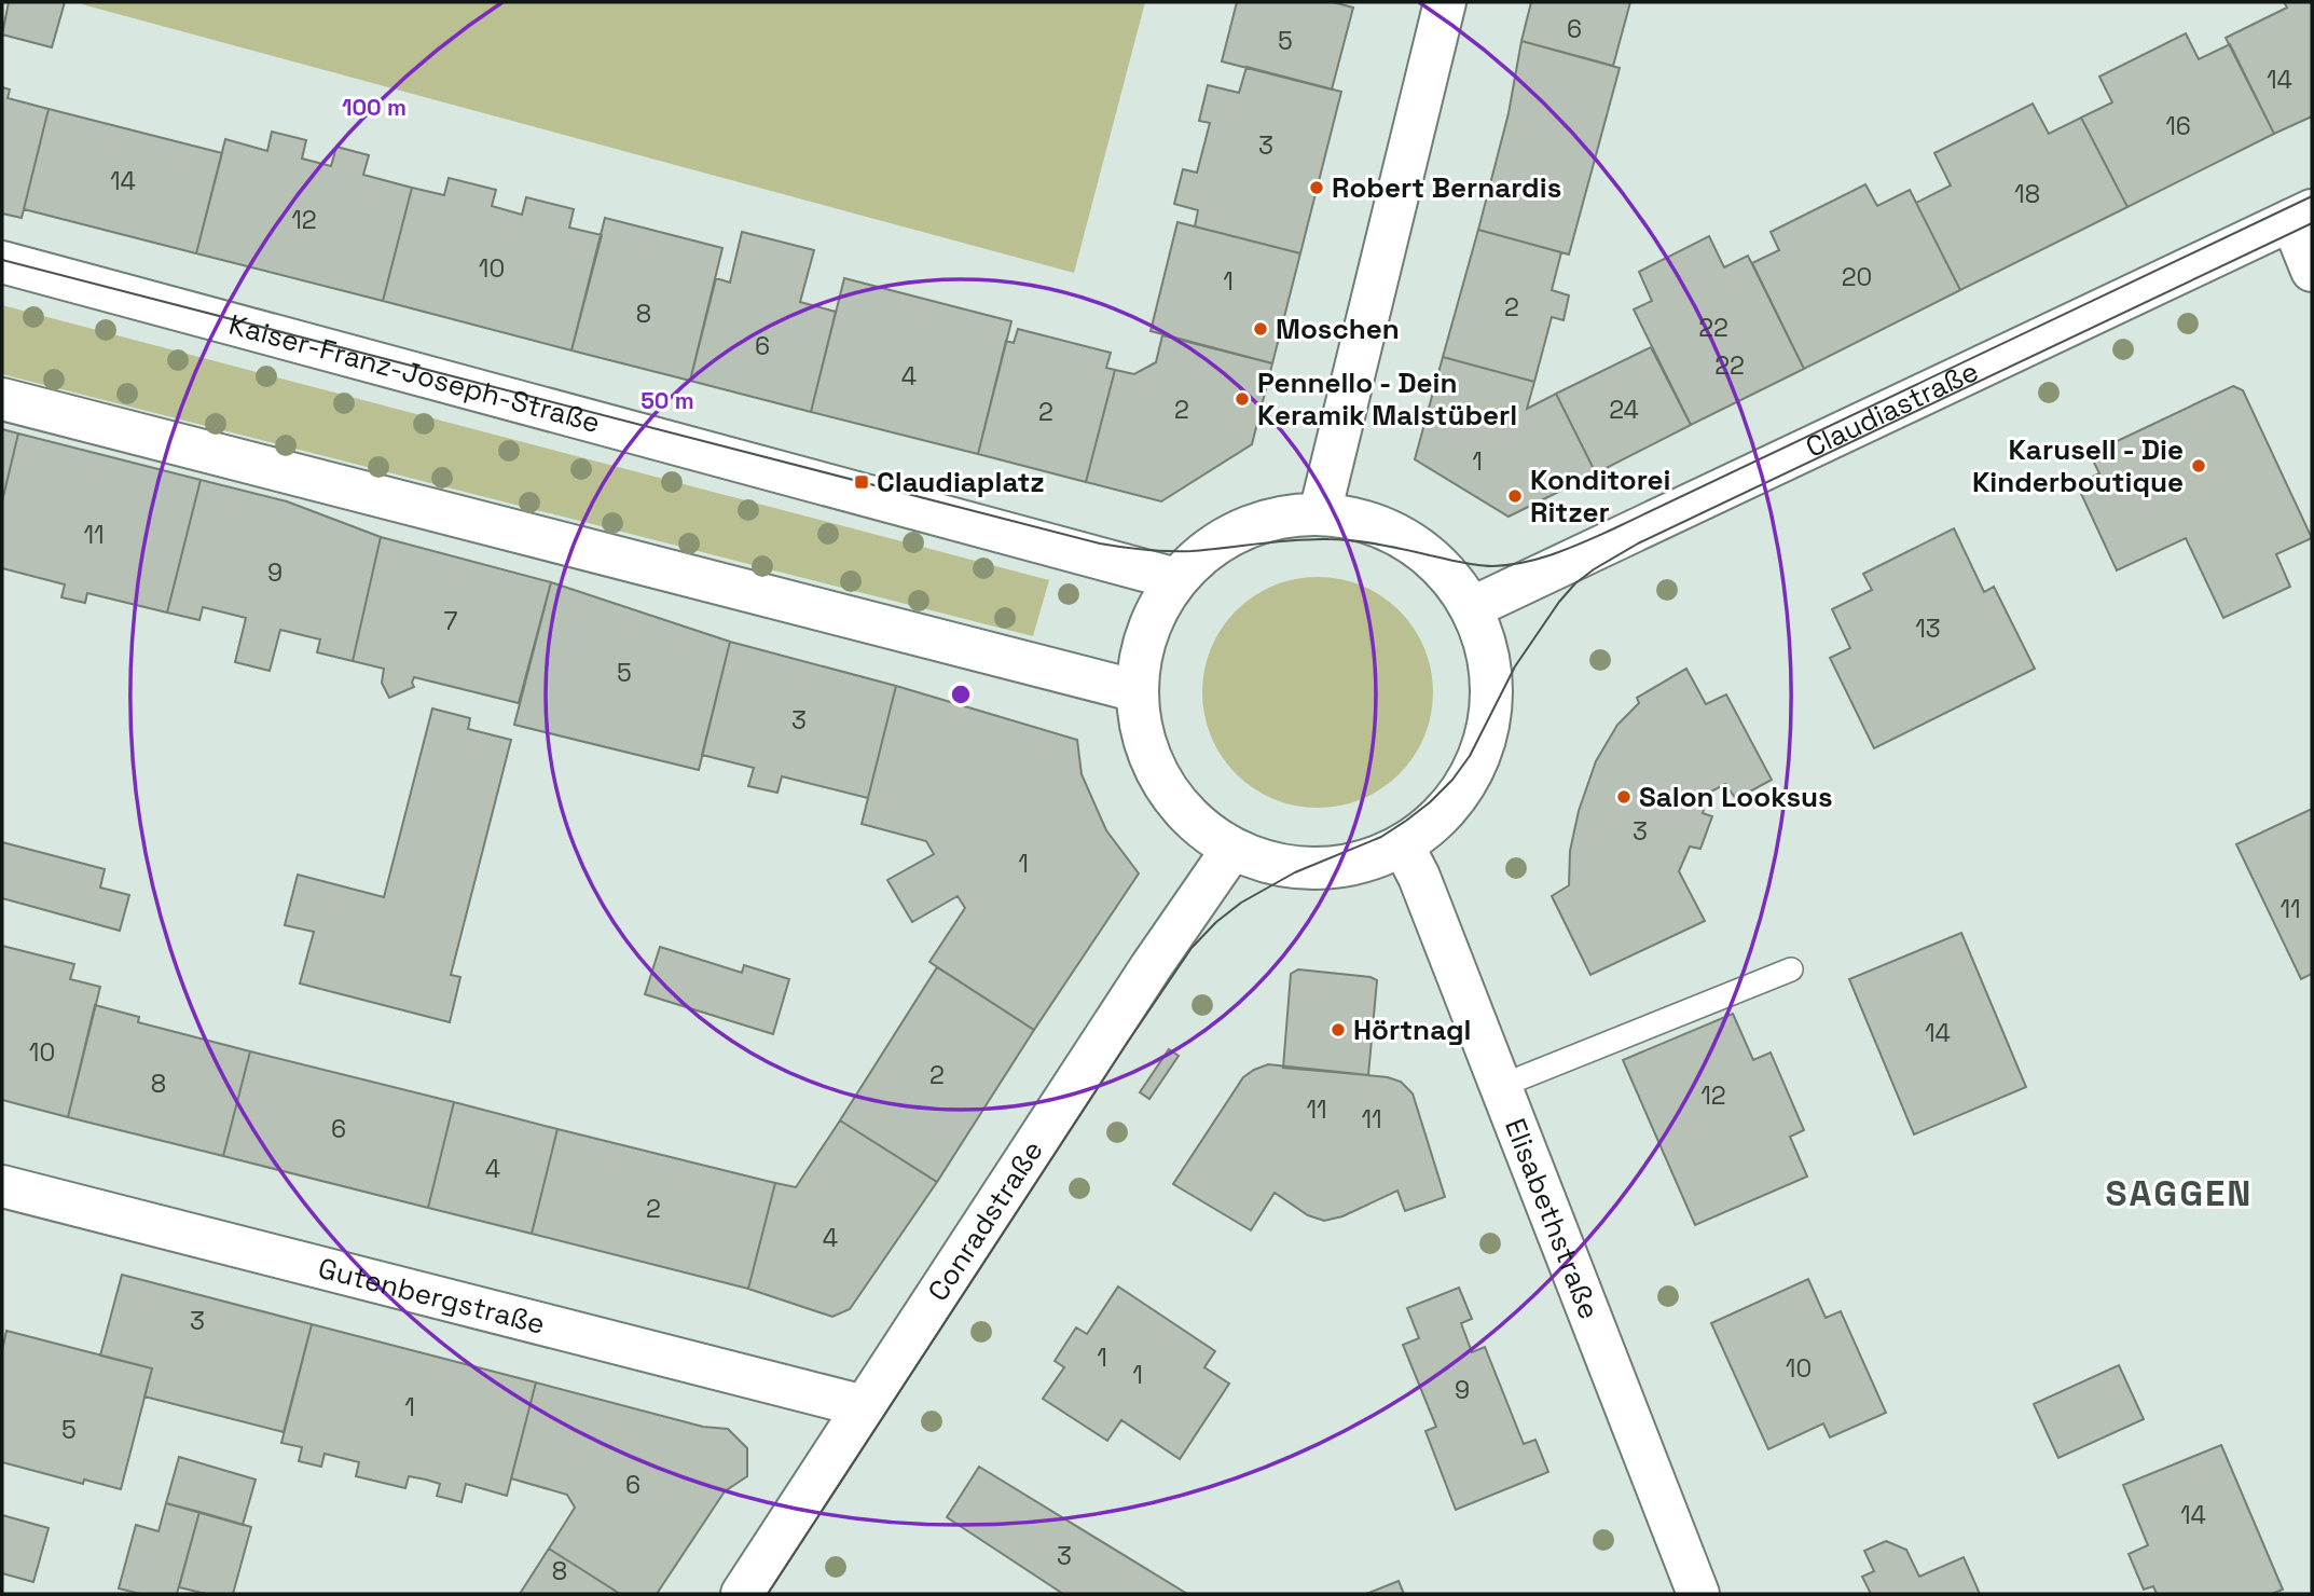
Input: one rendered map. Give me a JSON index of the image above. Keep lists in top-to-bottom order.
{
  "streets": {
    "street": [
      "Kaiser-Franz-Joseph-Straße",
      "Claudiastraße",
      "Elisabethstraße",
      "Conradstraße",
      "Gutenbergstraße"
    ]
  },
  "crossings": [
    ["Conradstraße", "Gutenbergstraße"]
  ],
  "districts": ["SAGGEN"],
  "places": {
    "other": [
      "Robert Bernardis",
      "Moschen",
      "Pennello - Dein Keramik Malstüberl",
      "Karusell - Die Kinderboutique",
      "Konditorei Ritzer",
      "Salon Looksus",
      "Hörtnagl"
    ],
    "transit": ["Claudiaplatz"]
  },
  "house_numbers": [
    "6",
    "5",
    "14",
    "16",
    "3",
    "14",
    "18",
    "12",
    "10",
    "20",
    "1",
    "2",
    "8",
    "22",
    "6",
    "22",
    "4",
    "2",
    "24",
    "2",
    "1",
    "11",
    "9",
    "7",
    "13",
    "5",
    "3",
    "3",
    "1",
    "11",
    "14",
    "10",
    "2",
    "8",
    "12",
    "11",
    "11",
    "6",
    "4",
    "2",
    "4",
    "3",
    "1",
    "10",
    "1",
    "9",
    "1",
    "5",
    "6",
    "14",
    "3",
    "8"
  ],
  "rings": ["100 m", "50 m"]
}
